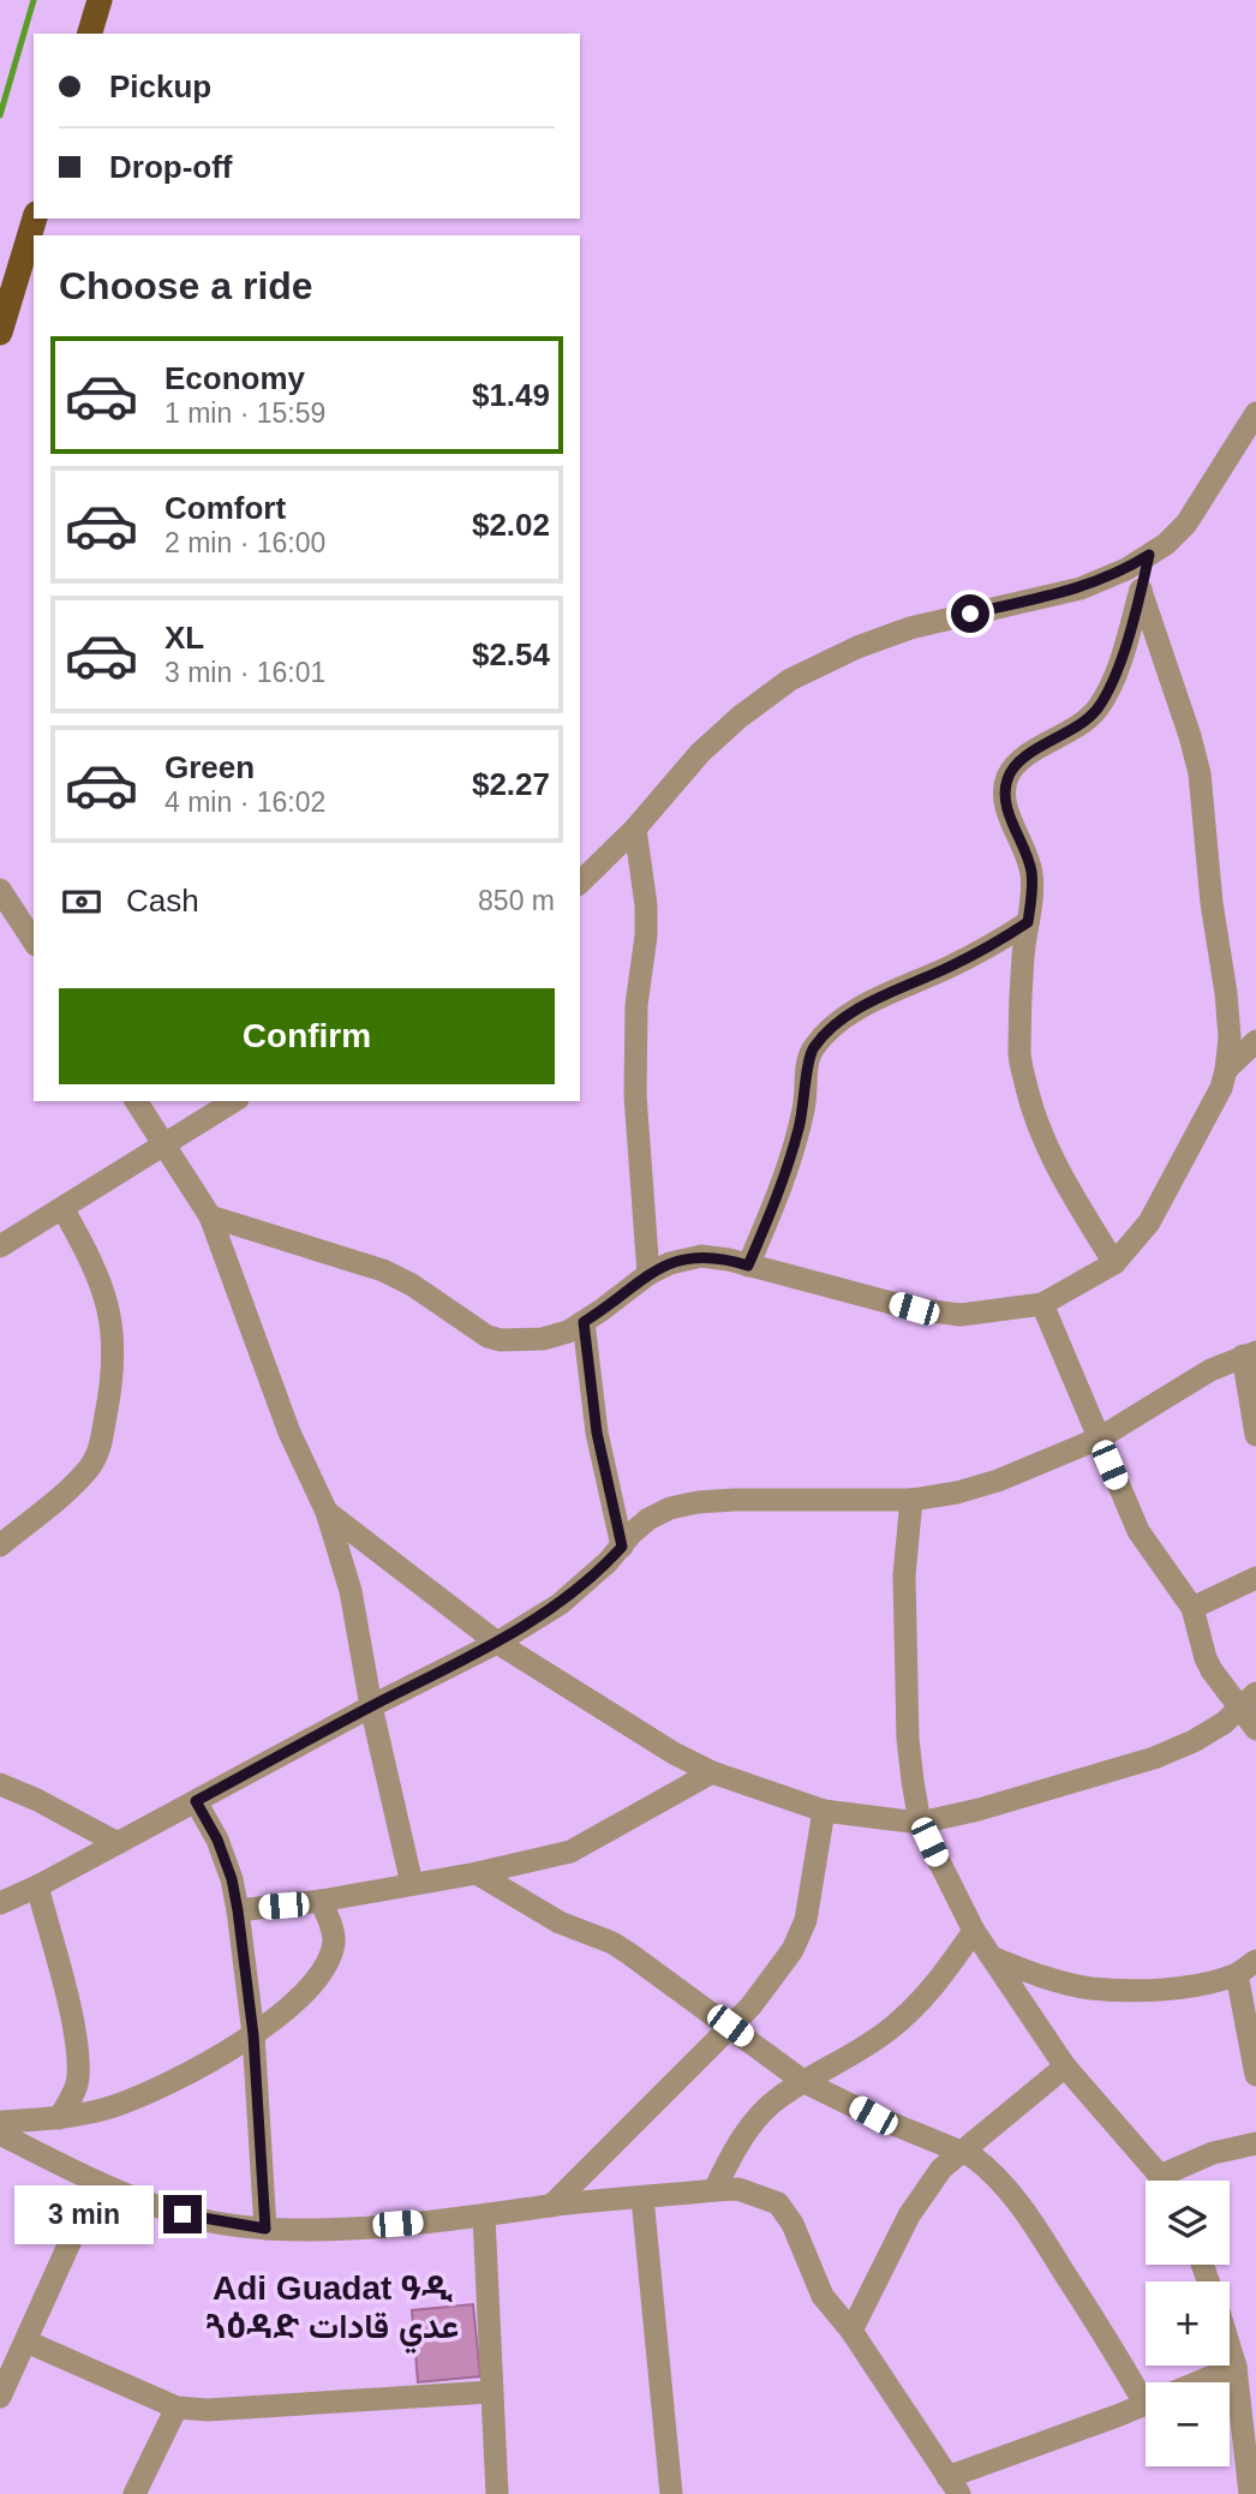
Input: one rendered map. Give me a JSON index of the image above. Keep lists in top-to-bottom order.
{
  "districts": ["Adi Guadat ዓዲ ጓዕዳድ عدي قادات"],
  "page": {
    "banner": ["Pickup", "Drop-off"],
    "heading": "Choose a ride",
    "list": [
      {
        "name": "Economy",
        "note": "1 min · 15:59",
        "value": "$1.49"
      },
      {
        "name": "Comfort",
        "note": "2 min · 16:00",
        "value": "$2.02"
      },
      {
        "name": "XL",
        "note": "3 min · 16:01",
        "value": "$2.54"
      },
      {
        "name": "Green",
        "note": "4 min · 16:02",
        "value": "$2.27"
      }
    ],
    "pay": ["Cash", "850 m"],
    "buttons": "Confirm",
    "map_buttons": ["+", "−"],
    "bubble": "3 min"
  }
}
